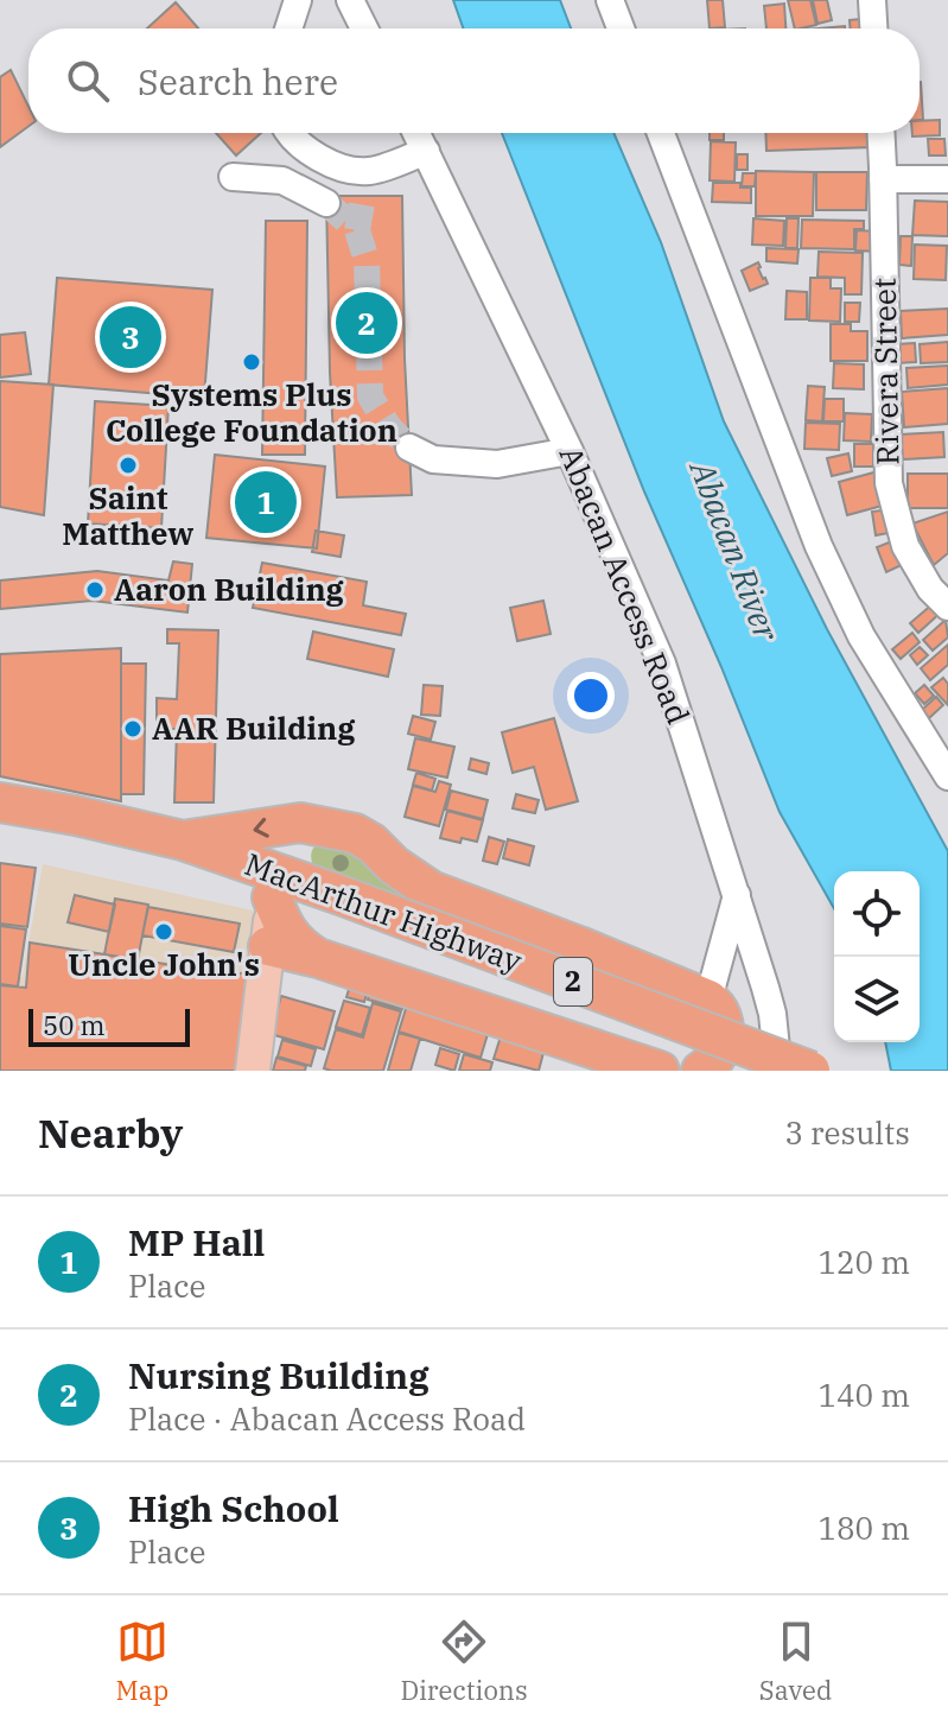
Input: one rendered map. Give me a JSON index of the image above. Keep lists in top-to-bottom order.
{
  "streets": {
    "highway": ["MacArthur Highway", "2"],
    "street": ["Rivera Street", "Abacan Access Road"]
  },
  "water": ["Abacan River"],
  "places": [
    "Systems Plus College Foundation",
    "Saint Matthew",
    "Aaron Building",
    "AAR Building",
    "Uncle John's"
  ],
  "scale_bar": "50 m",
  "page": {
    "search": "Search here",
    "pins": ["2", "3", "1"],
    "scale": "50 m",
    "heading": ["Nearby", "3 results"],
    "list": [
      {
        "mark": "1",
        "name": "MP Hall",
        "note": "Place",
        "value": "120 m"
      },
      {
        "mark": "2",
        "name": "Nursing Building",
        "note": "Place · Abacan Access Road",
        "value": "140 m"
      },
      {
        "mark": "3",
        "name": "High School",
        "note": "Place",
        "value": "180 m"
      }
    ],
    "nav": ["Map", "Directions", "Saved"]
  }
}
